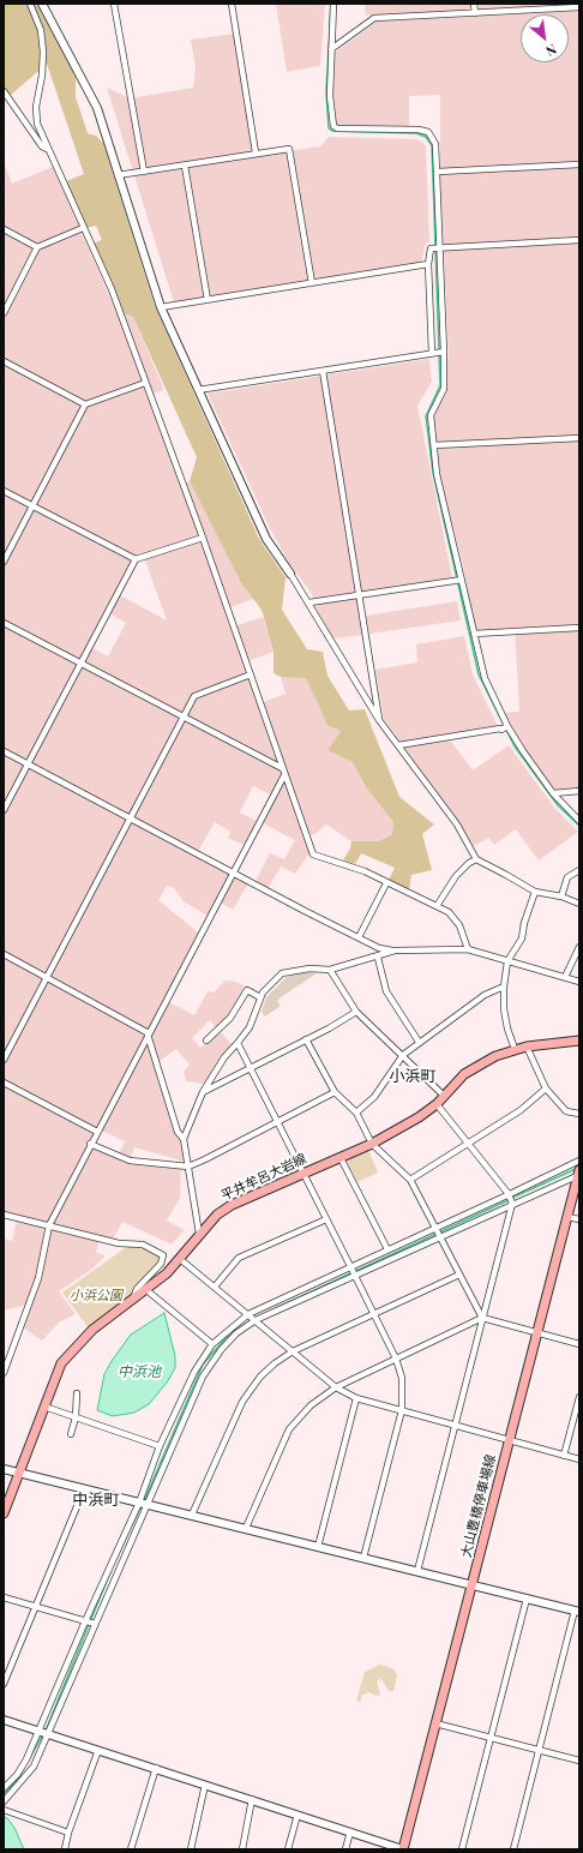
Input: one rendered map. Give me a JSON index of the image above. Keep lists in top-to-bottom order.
{
  "streets": {
    "main road": ["平井牟呂大岩線", "大山豊橋停車場線"]
  },
  "districts": ["小浜町", "中浜町"],
  "water": ["中浜池"],
  "parks": ["小浜公園"],
  "north": "bottom right"
}
